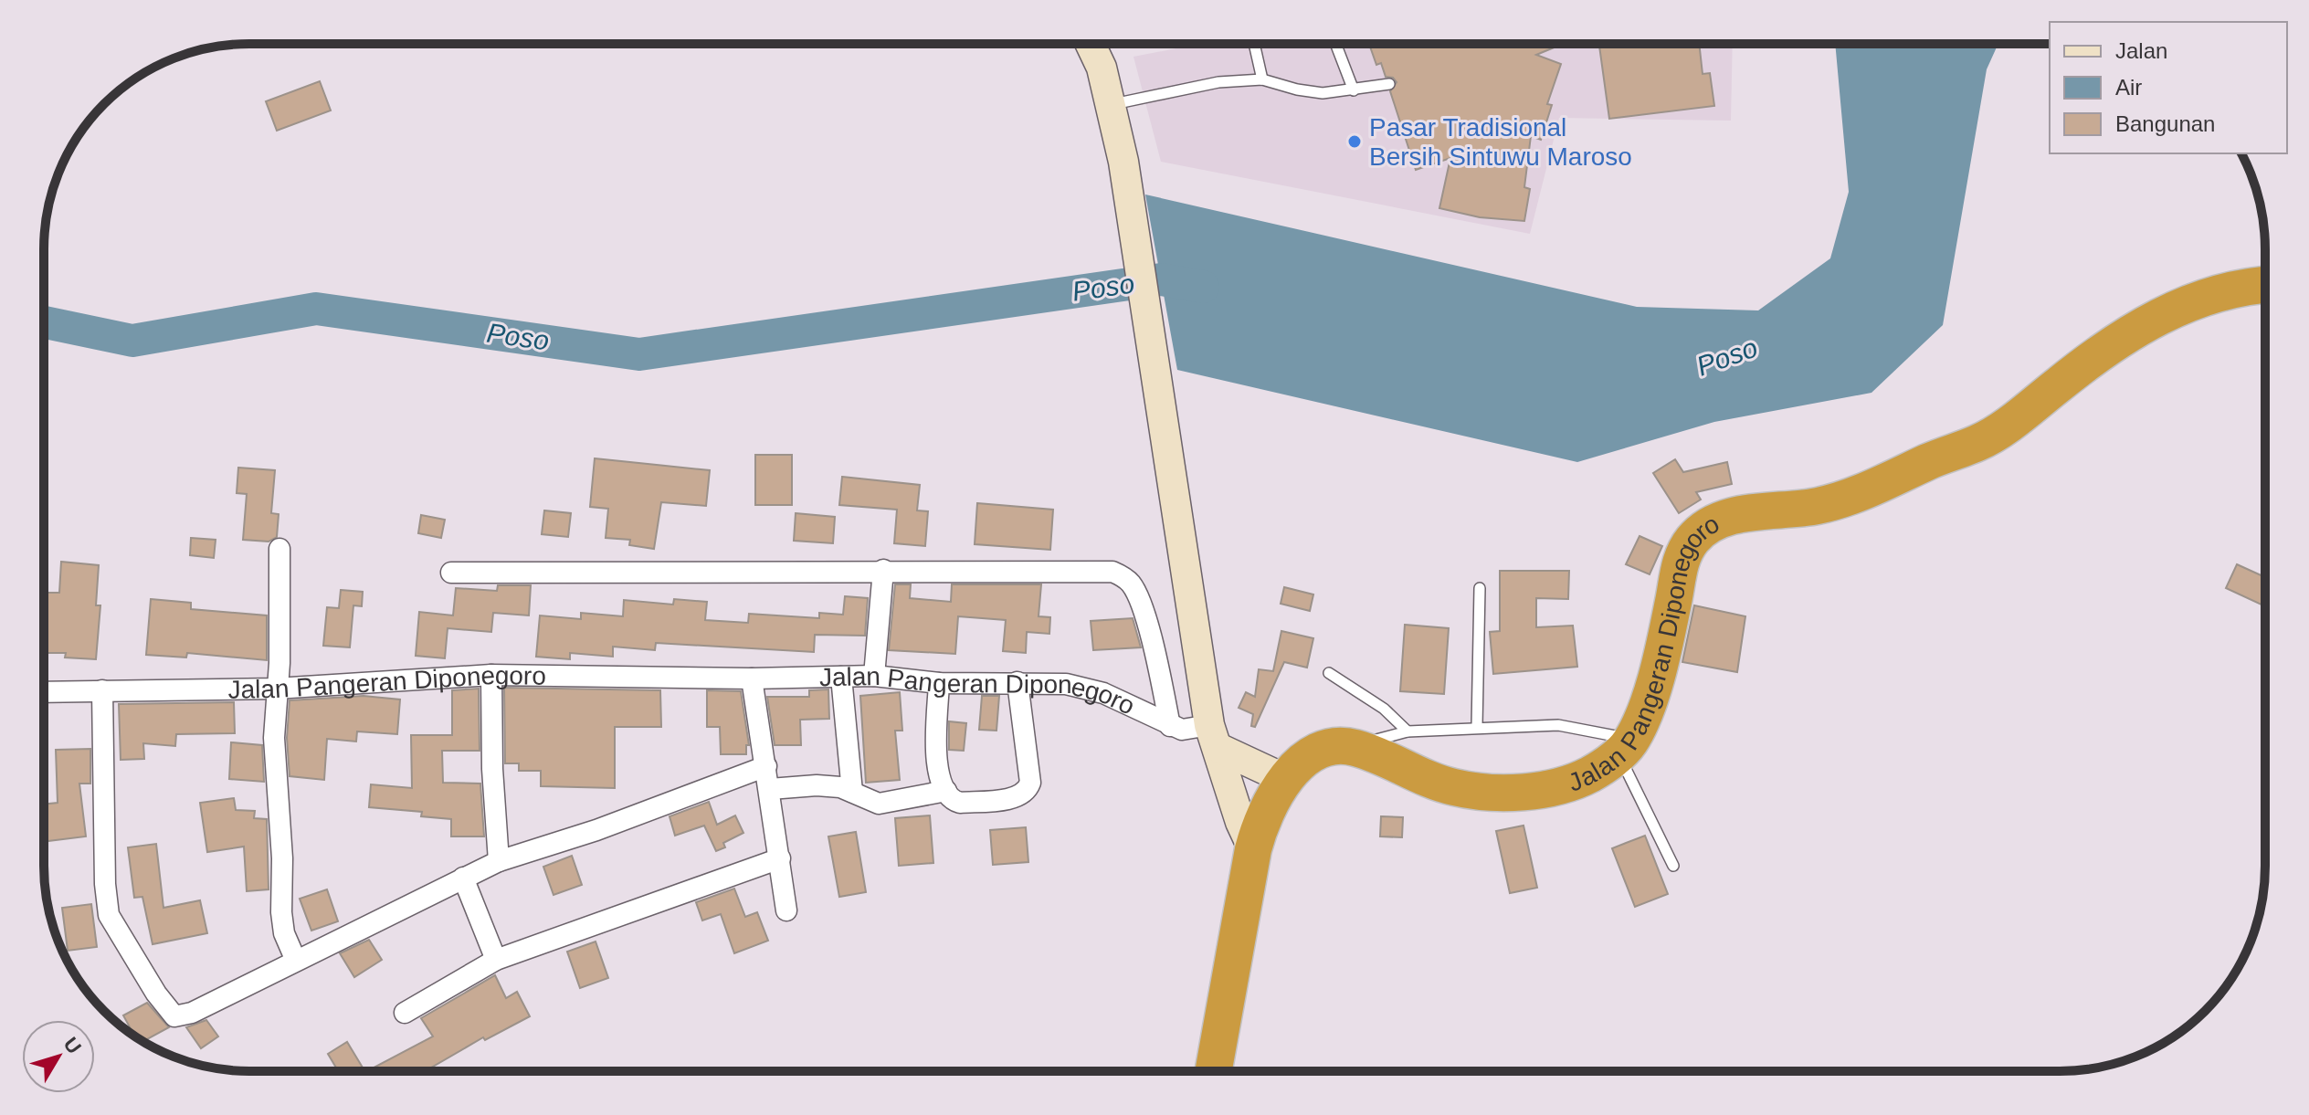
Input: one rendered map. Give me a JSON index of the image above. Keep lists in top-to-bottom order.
{
  "streets": {
    "highway": ["Jalan Pangeran Diponegoro"]
  },
  "water": ["Poso"],
  "places": ["Pasar Tradisional Bersih Sintuwu Maroso"],
  "legend": ["Jalan", "Air", "Bangunan"],
  "north": "top right"
}
